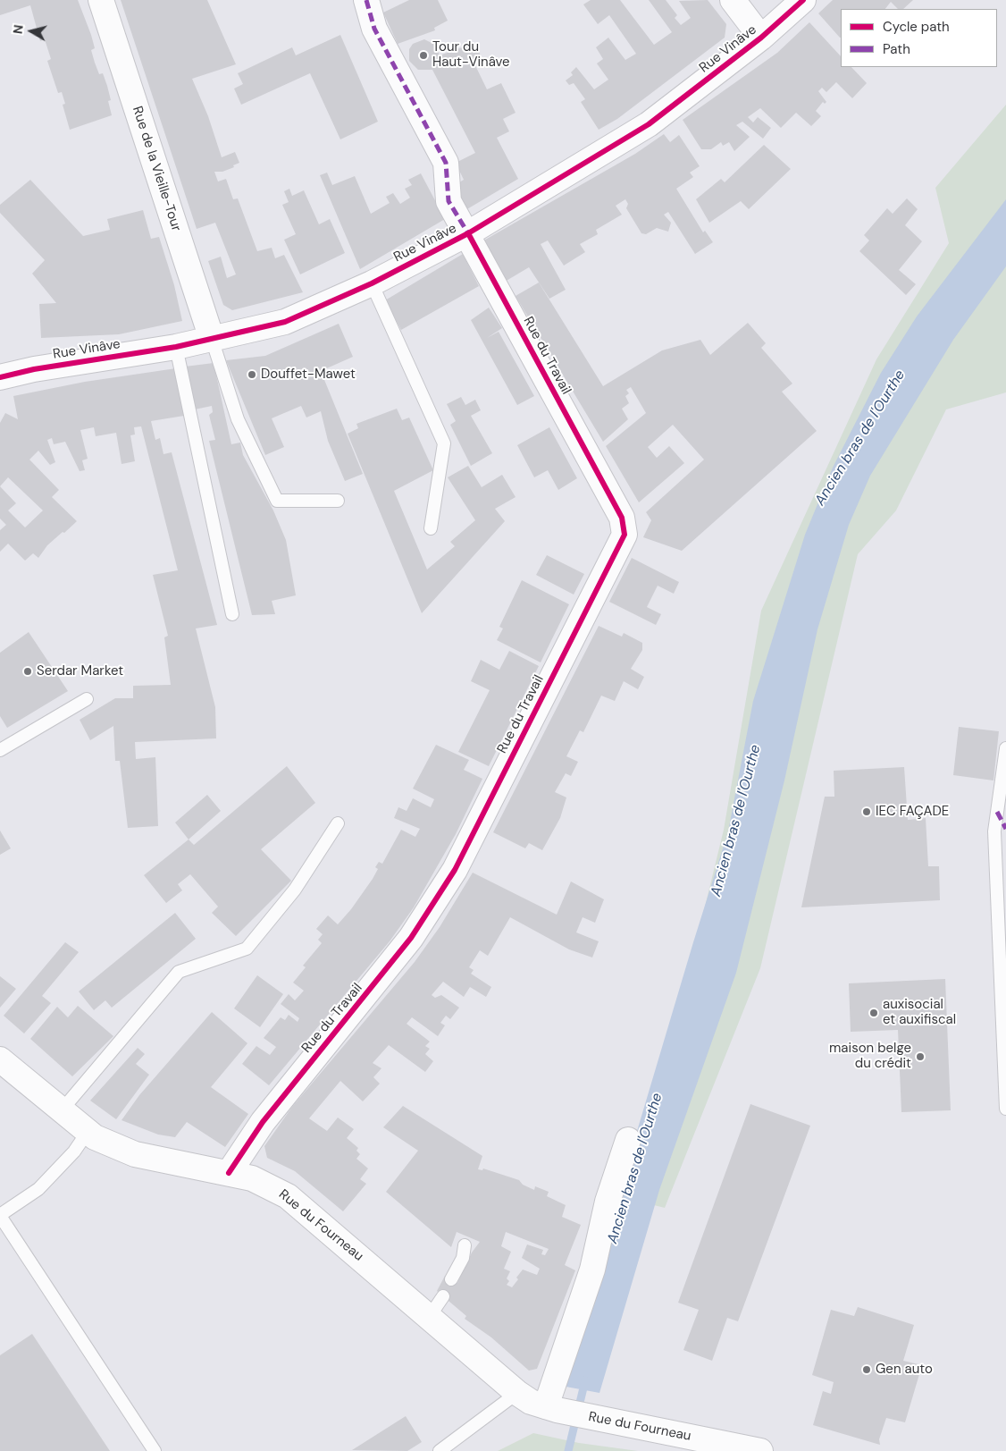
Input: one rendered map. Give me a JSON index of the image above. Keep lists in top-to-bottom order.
{
  "streets": {
    "street": [
      "Rue Vinâve",
      "Rue de la Vieille-Tour",
      "Rue du Travail",
      "Rue du Fourneau"
    ]
  },
  "crossings": [
    ["Rue Vinâve", "Rue de la Vieille-Tour"],
    ["Rue Vinâve", "Rue du Travail"],
    ["Rue du Travail", "Rue du Fourneau"]
  ],
  "water": ["Ancien bras de l'Ourthe"],
  "places": [
    "Tour du Haut-Vinâve",
    "Douffet-Mawet",
    "Serdar Market",
    "IEC FAÇADE",
    "auxisocial et auxifiscal",
    "maison belge du crédit",
    "Gen auto"
  ],
  "legend": ["Cycle path", "Path"],
  "north": "left"
}
